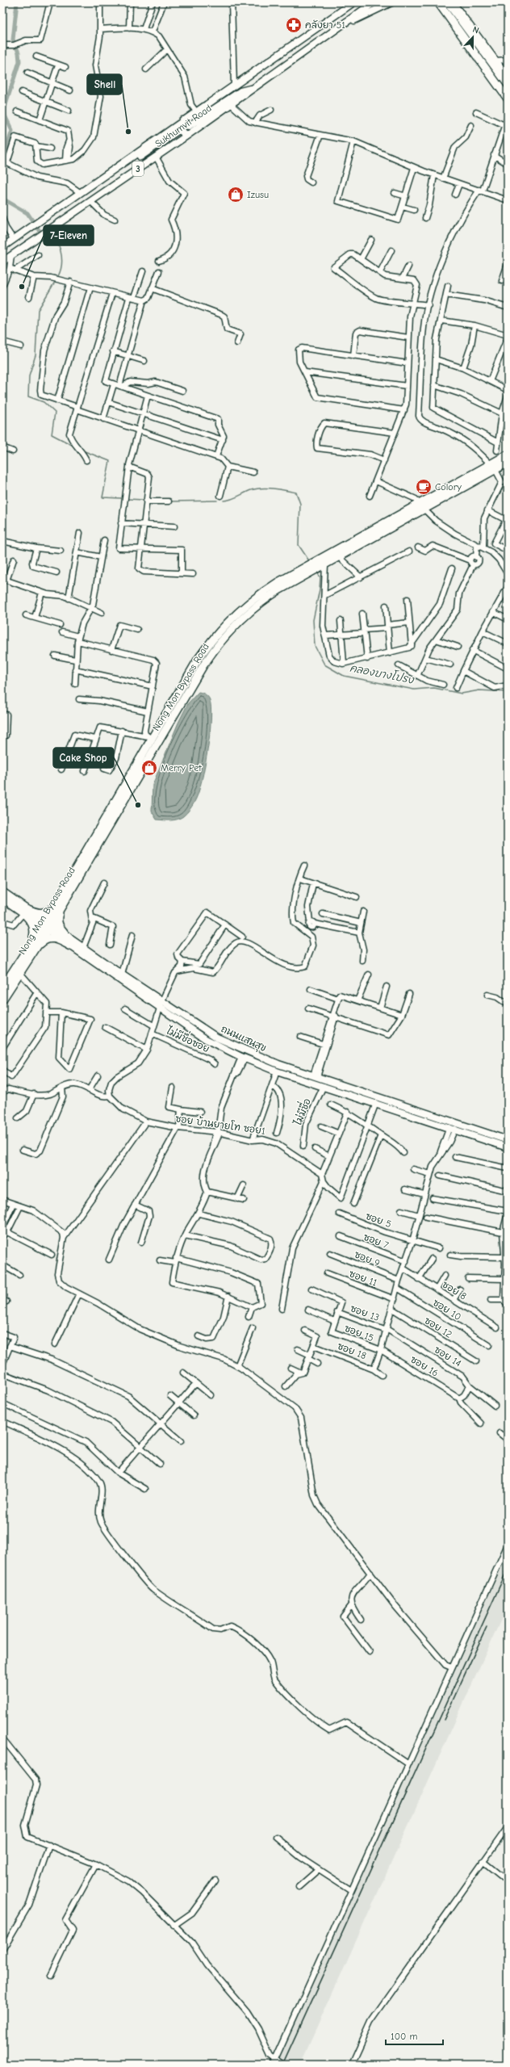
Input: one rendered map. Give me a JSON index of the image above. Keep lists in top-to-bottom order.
{
  "streets": {
    "highway": ["Nong Mon Bypass Road"],
    "main road": ["Sukhumvit Road", "3", "ถนนแสนสุข"],
    "street": [
      "ไม่มีชื่อซอย",
      "ไม่มีชื่อ",
      "ซอย บ้านยายโท ซอย1",
      "ซอย 5",
      "ซอย 7",
      "ซอย 9",
      "ซอย 11",
      "ซอย 8",
      "ซอย 10",
      "ซอย 13",
      "ซอย 12",
      "ซอย 15",
      "ซอย 18",
      "ซอย 14",
      "ซอย 16"
    ]
  },
  "crossings": [
    ["Nong Mon Bypass Road", "ถนนแสนสุข"],
    ["ถนนแสนสุข", "ไม่มีชื่อ"],
    ["ซอย 13", "ซอย 15"],
    ["ซอย 13", "ซอย 14"],
    ["ซอย 15", "ซอย 16"]
  ],
  "water": ["คลองบางโปรง"],
  "places": {
    "pharmacy": ["คลังยา 51"],
    "other": ["Shell", "7-Eleven", "Cake Shop"],
    "shop": ["Izusu", "Merry Pet"],
    "cafe": ["Colory"]
  },
  "scale_bar": "100 m",
  "north": "top"
}
